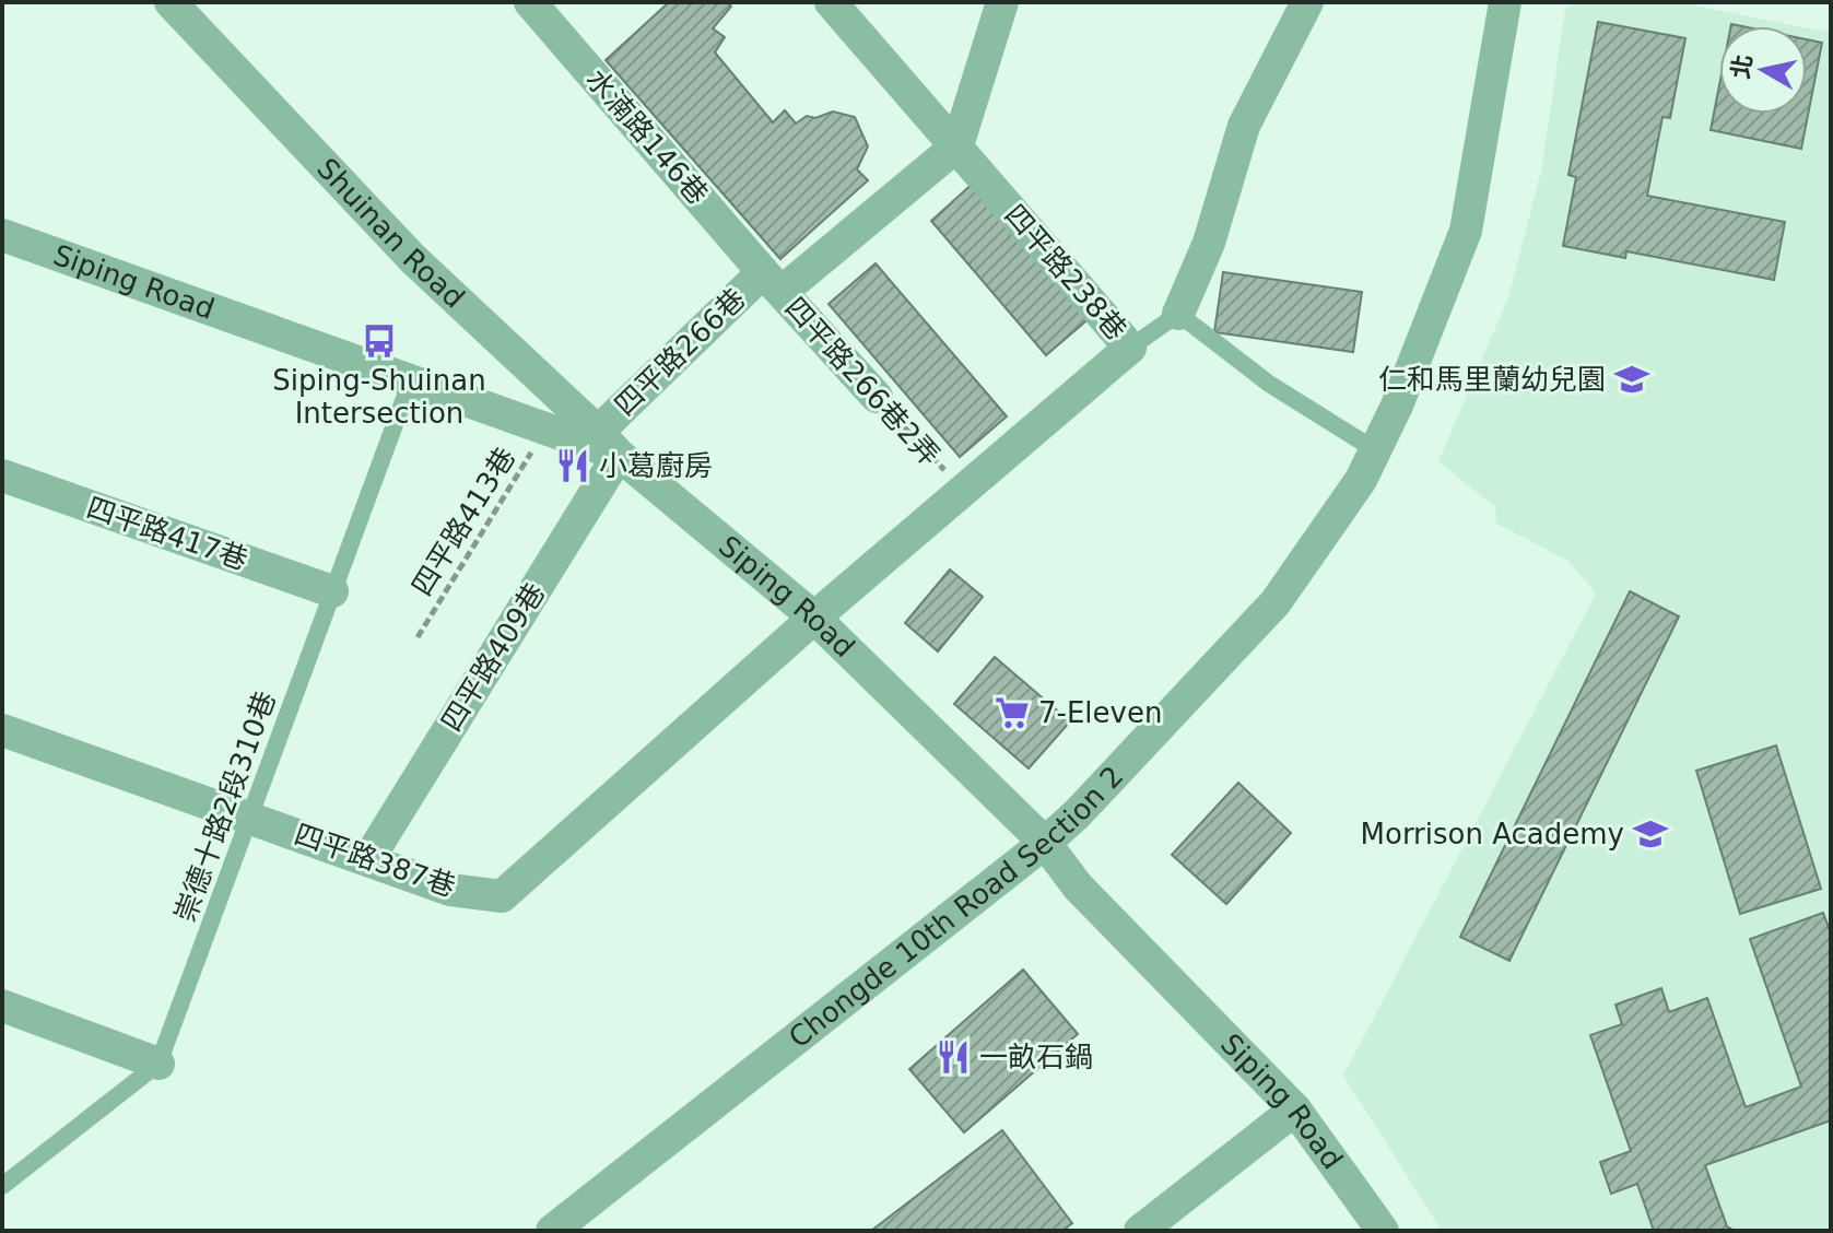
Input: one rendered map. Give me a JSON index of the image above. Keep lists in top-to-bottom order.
{
  "streets": {
    "street": [
      "水湳路146巷",
      "Shuinan Road",
      "四平路238巷",
      "Siping Road",
      "四平路266巷",
      "四平路266巷2弄",
      "四平路417巷",
      "四平路409巷",
      "四平路387巷",
      "Chongde 10th Road Section 2"
    ],
    "lane": ["崇德十路2段310巷"],
    "path": ["四平路413巷"]
  },
  "crossings": [
    ["水湳路146巷", "四平路266巷"],
    ["水湳路146巷", "四平路266巷2弄"],
    ["Shuinan Road", "Siping Road"],
    ["Shuinan Road", "四平路266巷"],
    ["Shuinan Road", "四平路409巷"],
    ["四平路238巷", "Siping Road"],
    ["四平路238巷", "四平路266巷"],
    ["四平路238巷", "四平路266巷2弄"],
    ["四平路238巷", "四平路387巷"],
    ["Siping Road", "四平路266巷"],
    ["Siping Road", "四平路413巷"],
    ["Siping Road", "四平路409巷"],
    ["Siping Road", "崇德十路2段310巷"],
    ["Siping Road", "四平路387巷"],
    ["Siping Road", "Chongde 10th Road Section 2"],
    ["四平路266巷", "四平路266巷2弄"],
    ["四平路266巷", "四平路409巷"],
    ["四平路417巷", "崇德十路2段310巷"],
    ["四平路409巷", "四平路387巷"],
    ["崇德十路2段310巷", "四平路387巷"]
  ],
  "places": {
    "bus stop": ["Siping-Shuinan Intersection"],
    "school or university": ["仁和馬里蘭幼兒園", "Morrison Academy"],
    "restaurant": ["小葛廚房", "一畝石鍋"],
    "supermarket": ["7-Eleven"]
  },
  "north": "left"
}
